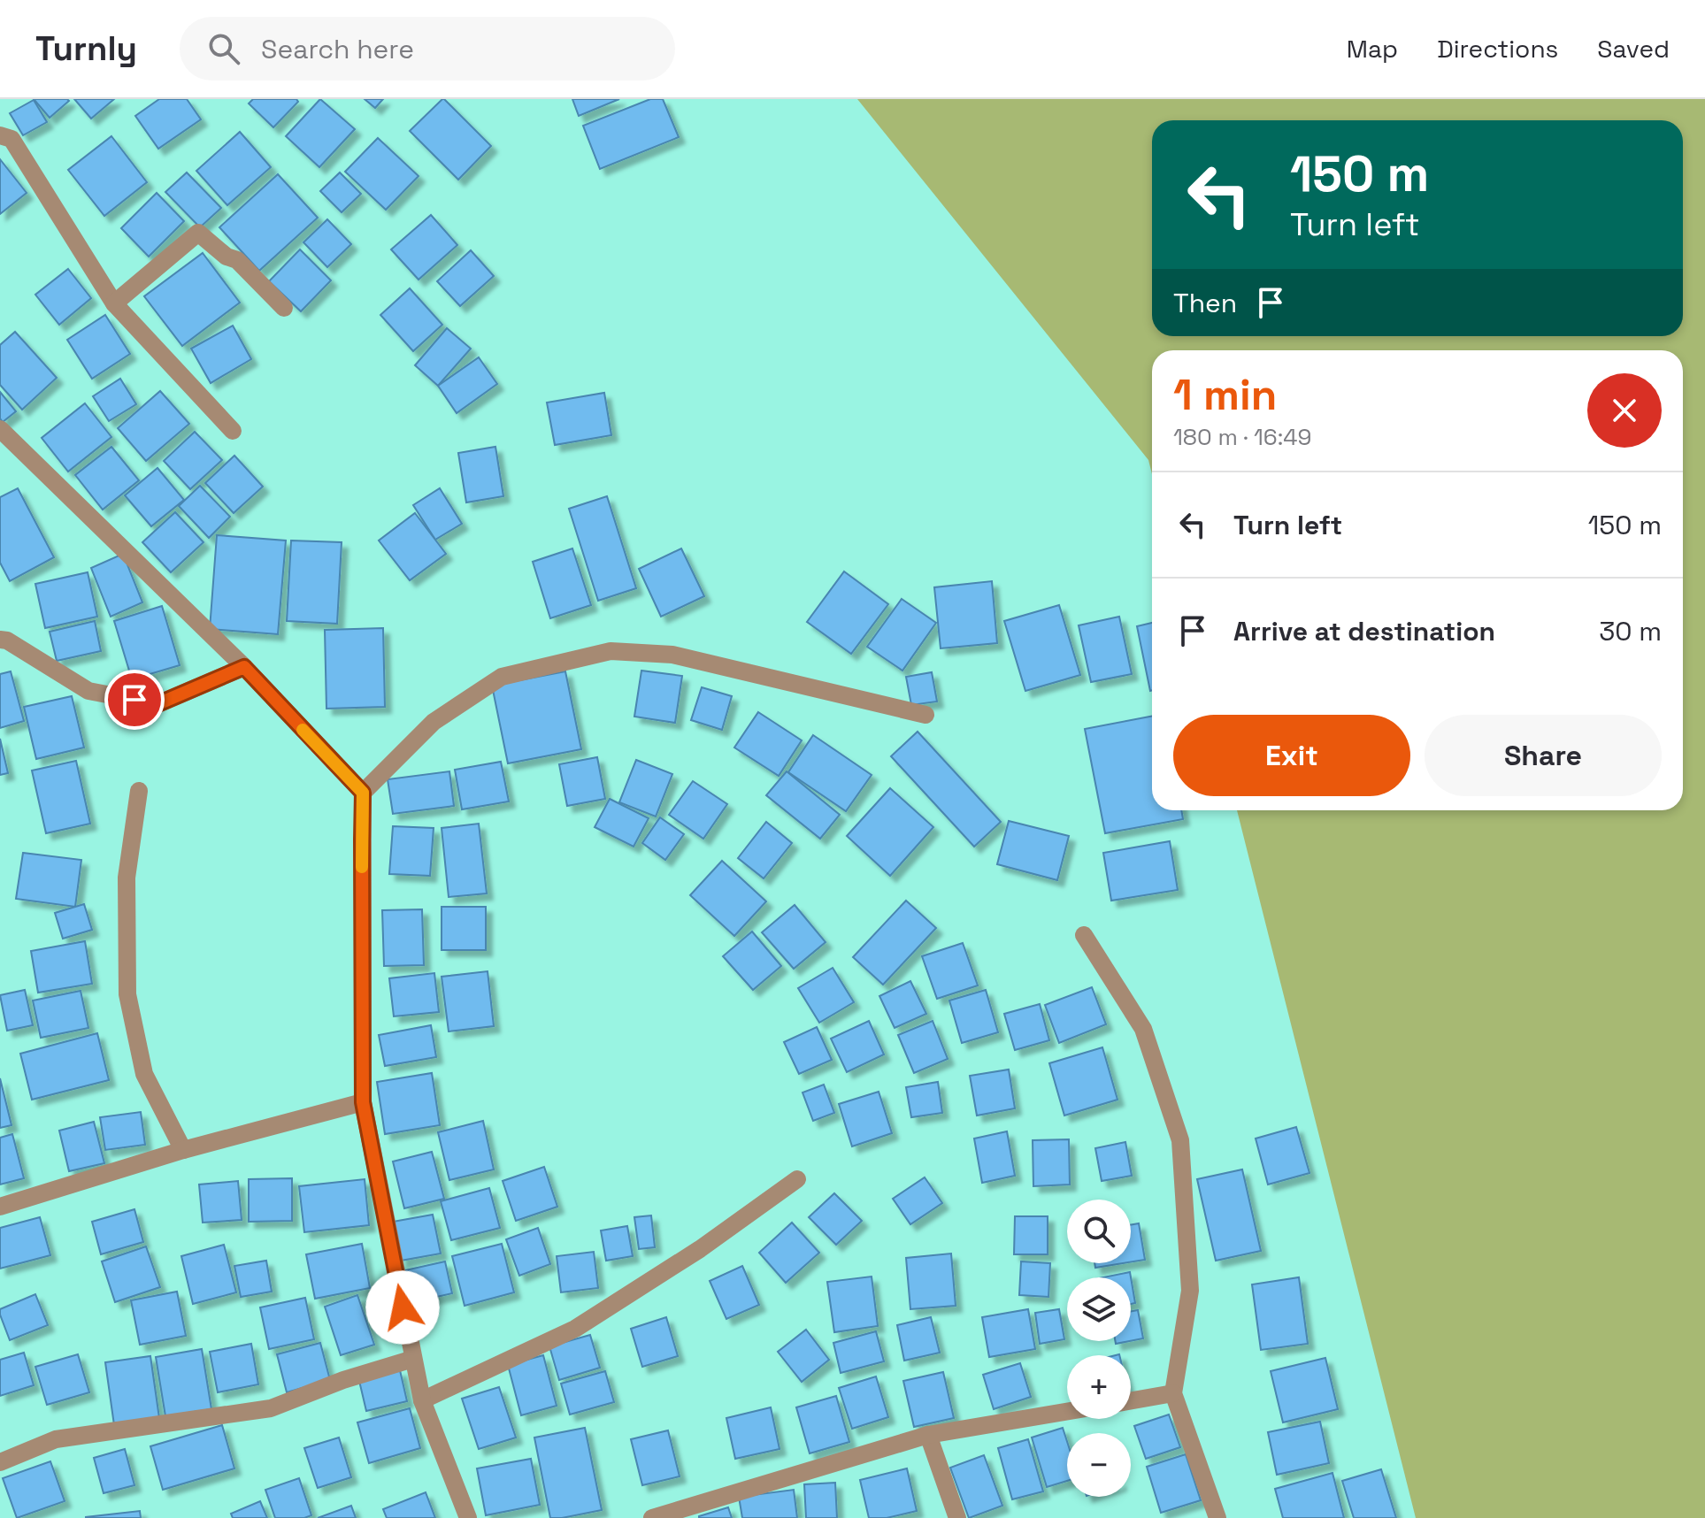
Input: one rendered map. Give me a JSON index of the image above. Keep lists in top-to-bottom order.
{
  "page": {
    "header": "Turnly",
    "search": "Search here",
    "nav": ["Map", "Directions", "Saved"],
    "turn": ["150 m", "Turn left"],
    "then": "Then",
    "heading": ["1 min", "180 m · 16:49"],
    "list": [
      {
        "name": "Turn left",
        "value": "150 m"
      },
      {
        "name": "Arrive at destination",
        "value": "30 m"
      }
    ],
    "buttons": ["Exit", "Share"],
    "map_buttons": ["+", "−"]
  }
}
